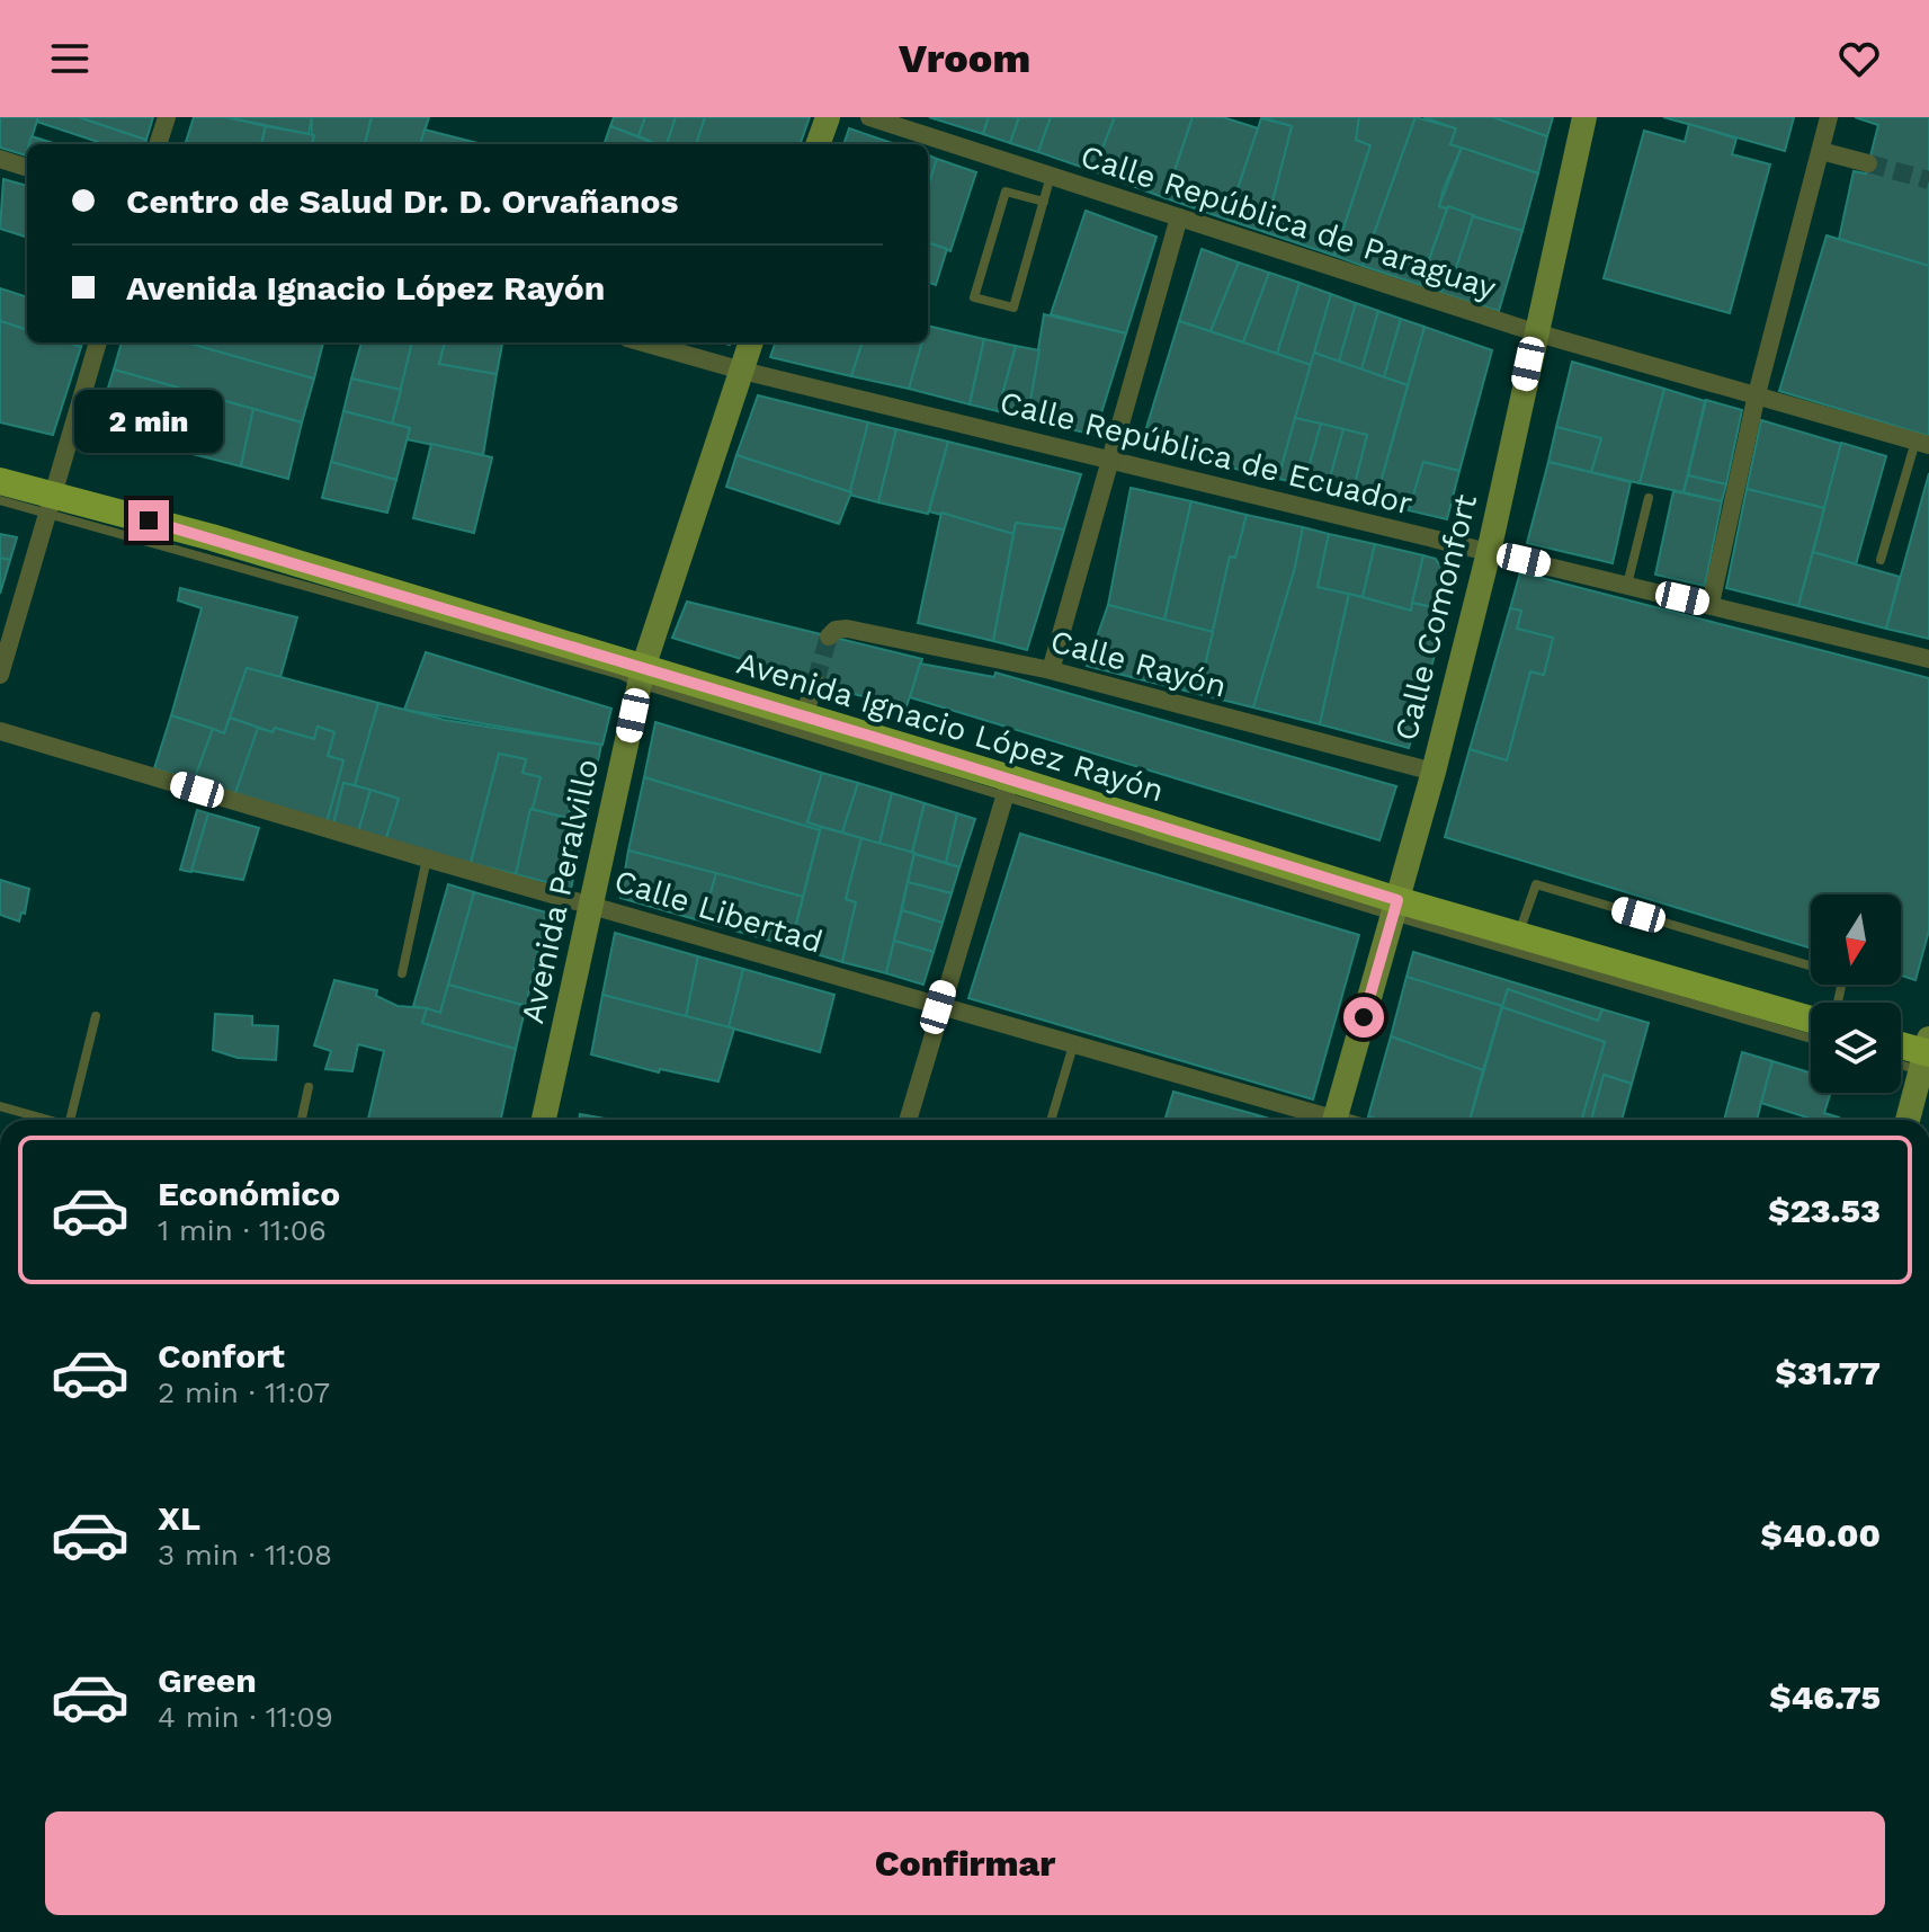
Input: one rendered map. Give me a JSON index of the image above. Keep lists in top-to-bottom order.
{
  "streets": {
    "main road": ["Avenida Ignacio López Rayón"],
    "street": [
      "Calle República de Paraguay",
      "Calle República de Ecuador",
      "Calle Comonfort",
      "Calle Rayón",
      "Avenida Peralvillo",
      "Calle Libertad"
    ]
  },
  "crossings": [
    ["Calle República de Paraguay", "Calle Comonfort"],
    ["Calle República de Ecuador", "Calle Comonfort"],
    ["Calle República de Ecuador", "Avenida Peralvillo"],
    ["Calle Comonfort", "Calle Rayón"],
    ["Calle Comonfort", "Avenida Ignacio López Rayón"],
    ["Avenida Ignacio López Rayón", "Avenida Peralvillo"],
    ["Avenida Peralvillo", "Calle Libertad"]
  ],
  "north": "bottom",
  "page": {
    "header": "Vroom",
    "banner": ["Centro de Salud Dr. D. Orvañanos", "Avenida Ignacio López Rayón"],
    "bubble": "2 min",
    "list": [
      {
        "name": "Económico",
        "note": "1 min · 11:06",
        "value": "$23.53"
      },
      {
        "name": "Confort",
        "note": "2 min · 11:07",
        "value": "$31.77"
      },
      {
        "name": "XL",
        "note": "3 min · 11:08",
        "value": "$40.00"
      },
      {
        "name": "Green",
        "note": "4 min · 11:09",
        "value": "$46.75"
      }
    ],
    "buttons": "Confirmar"
  }
}
